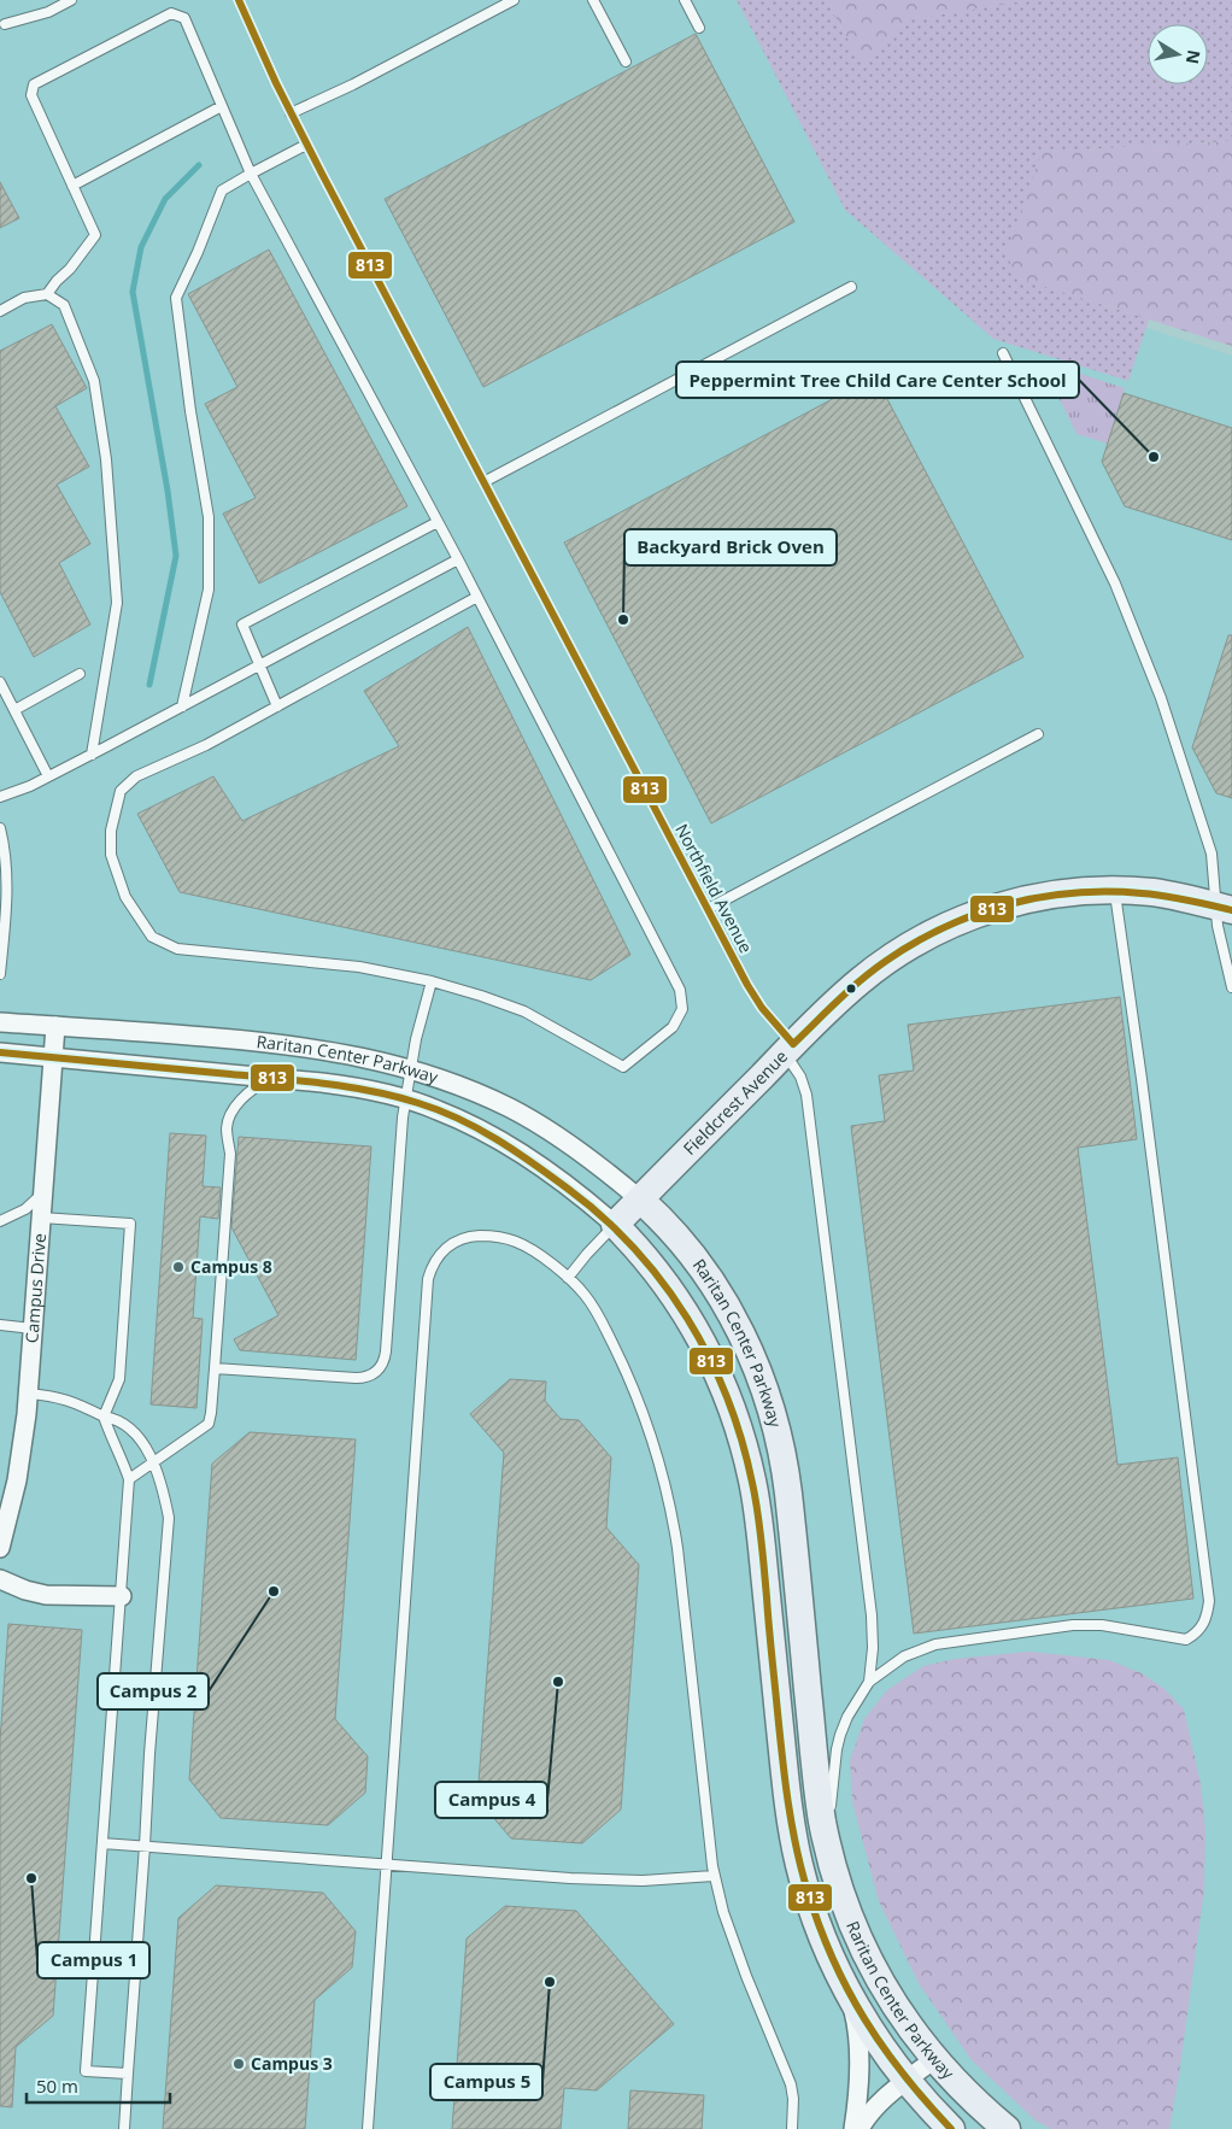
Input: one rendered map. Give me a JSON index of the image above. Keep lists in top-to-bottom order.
{
  "streets": {
    "street": ["Raritan Center Parkway", "Fieldcrest Avenue", "Campus Drive"],
    "lane": ["Northfield Avenue"]
  },
  "crossings": [
    ["Northfield Avenue", "Fieldcrest Avenue"],
    ["Raritan Center Parkway", "Fieldcrest Avenue"],
    ["Raritan Center Parkway", "Campus Drive"]
  ],
  "places": [
    "Peppermint Tree Child Care Center School",
    "Backyard Brick Oven",
    "Campus 8",
    "Campus 2",
    "Campus 4",
    "Campus 1",
    "Campus 5",
    "Campus 3"
  ],
  "lines": ["transit line 813"],
  "scale_bar": "50 m",
  "north": "right"
}
